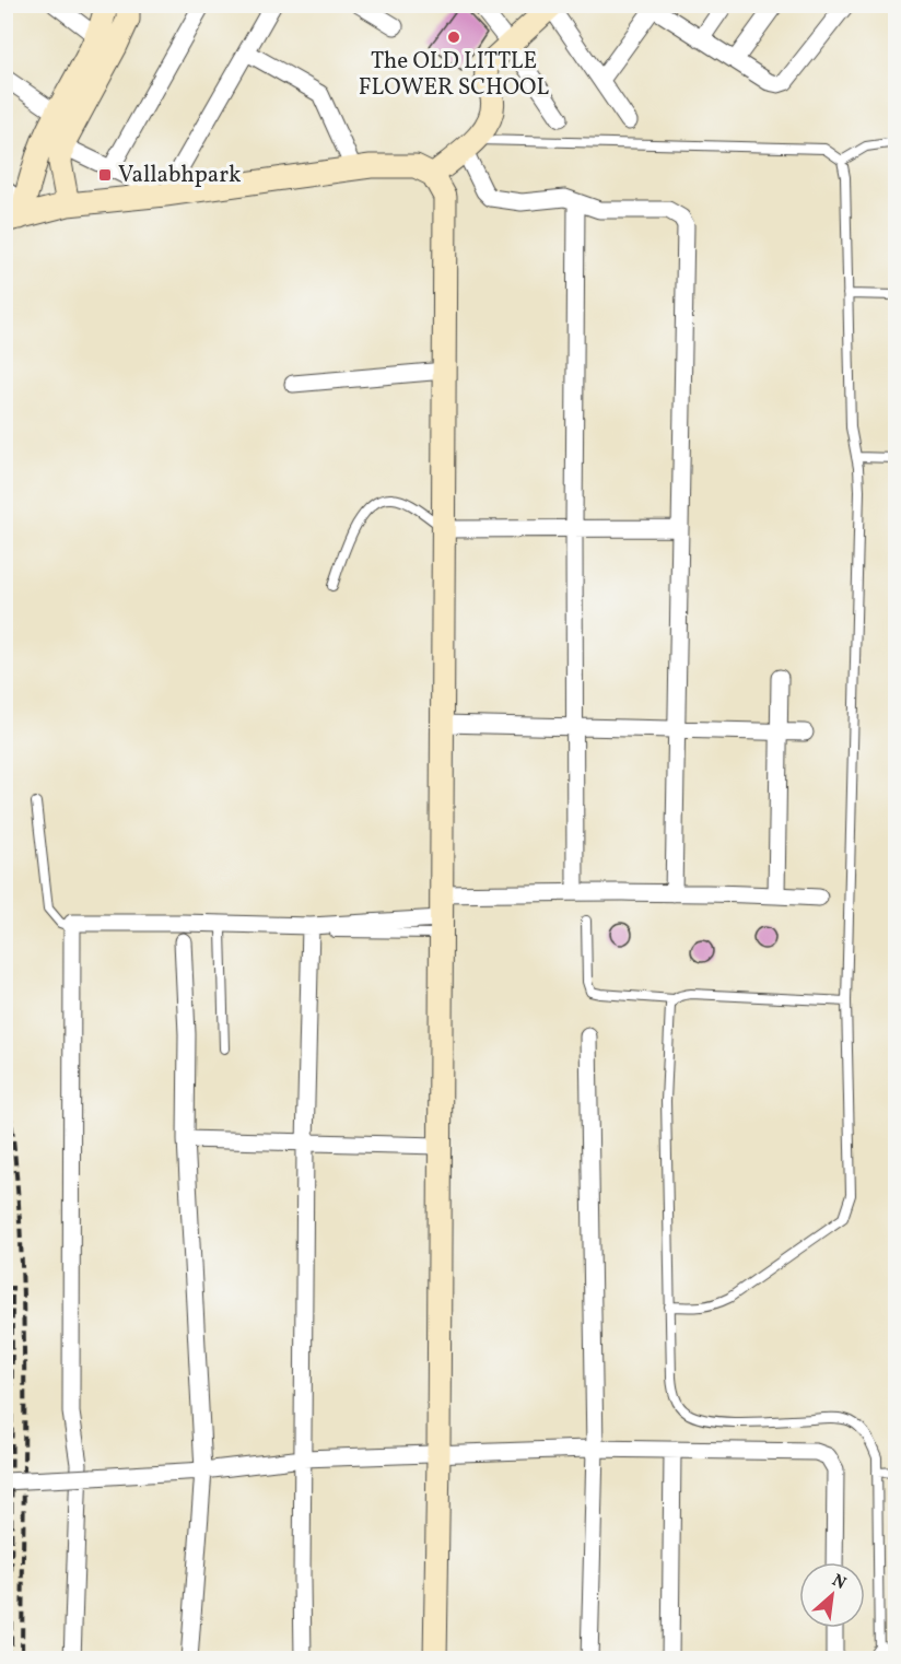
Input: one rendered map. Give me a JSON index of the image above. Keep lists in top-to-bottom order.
{
  "places": {
    "other": ["The OLD LITTLE FLOWER SCHOOL"],
    "transit": ["Vallabhpark"]
  },
  "north": "top right"
}
